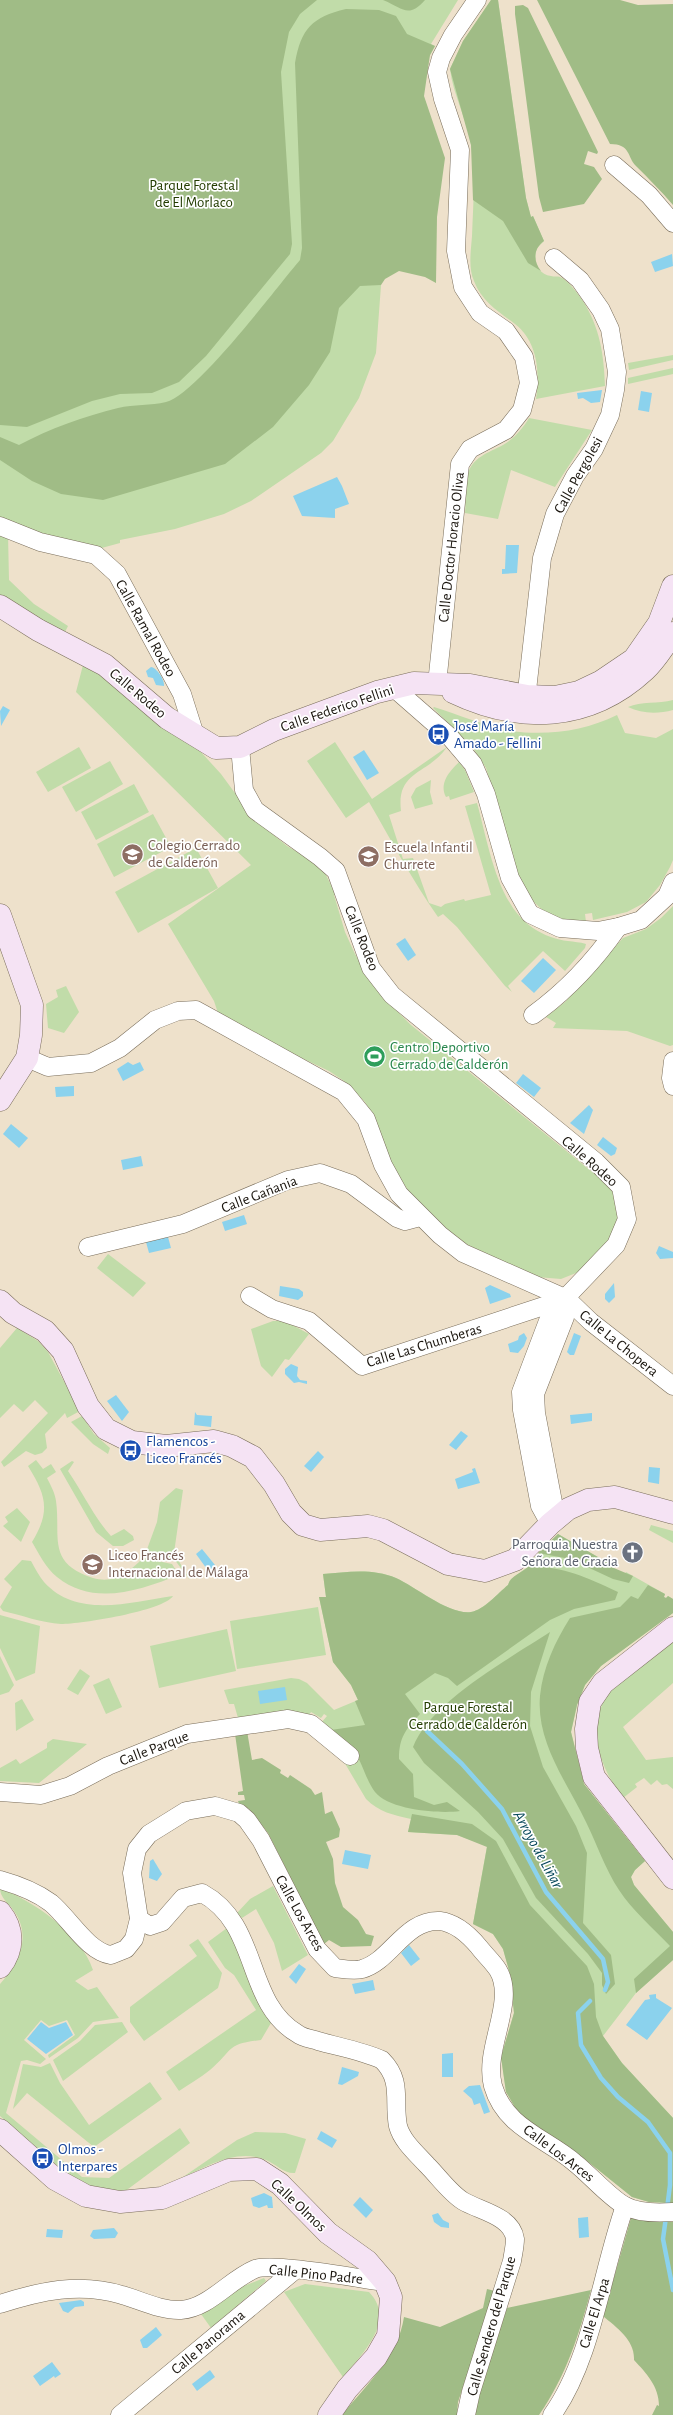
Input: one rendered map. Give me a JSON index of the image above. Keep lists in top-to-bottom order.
{
  "streets": {
    "street": [
      "Calle Pergolesi",
      "Calle Doctor Horacio Oliva",
      "Calle Ramal Rodeo",
      "Calle Rodeo",
      "Calle Federico Fellini",
      "Calle Gañania",
      "Calle La Chopera",
      "Calle Las Chumberas",
      "Calle Parque",
      "Calle Los Arces",
      "Calle Olmos",
      "Calle Pino Padre",
      "Calle El Arpa",
      "Calle Sendero del Parque",
      "Calle Panorama"
    ]
  },
  "crossings": [
    ["Calle Pergolesi", "Calle Federico Fellini"],
    ["Calle Doctor Horacio Oliva", "Calle Federico Fellini"],
    ["Calle Ramal Rodeo", "Calle Rodeo"],
    ["Calle Rodeo", "Calle Federico Fellini"],
    ["Calle Rodeo", "Calle La Chopera"],
    ["Calle Rodeo", "Calle Las Chumberas"],
    ["Calle La Chopera", "Calle Las Chumberas"],
    ["Calle Los Arces", "Calle El Arpa"],
    ["Calle Los Arces", "Calle Sendero del Parque"],
    ["Calle Olmos", "Calle Pino Padre"],
    ["Calle Pino Padre", "Calle Panorama"]
  ],
  "water": ["Arroyo de Liñar"],
  "parks": ["Parque Forestal de El Morlaco", "Parque Forestal Cerrado de Calderón"],
  "places": {
    "bus stop": ["José María Amado - Fellini", "Flamencos - Liceo Francés", "Olmos - Interpares"],
    "school or university": ["Colegio Cerrado de Calderón", "Escuela Infantil Churrete", "Liceo Francés Internacional de Málaga"],
    "sports": ["Centro Deportivo Cerrado de Calderón"],
    "church": ["Parroquia Nuestra Señora de Gracia"]
  }
}
